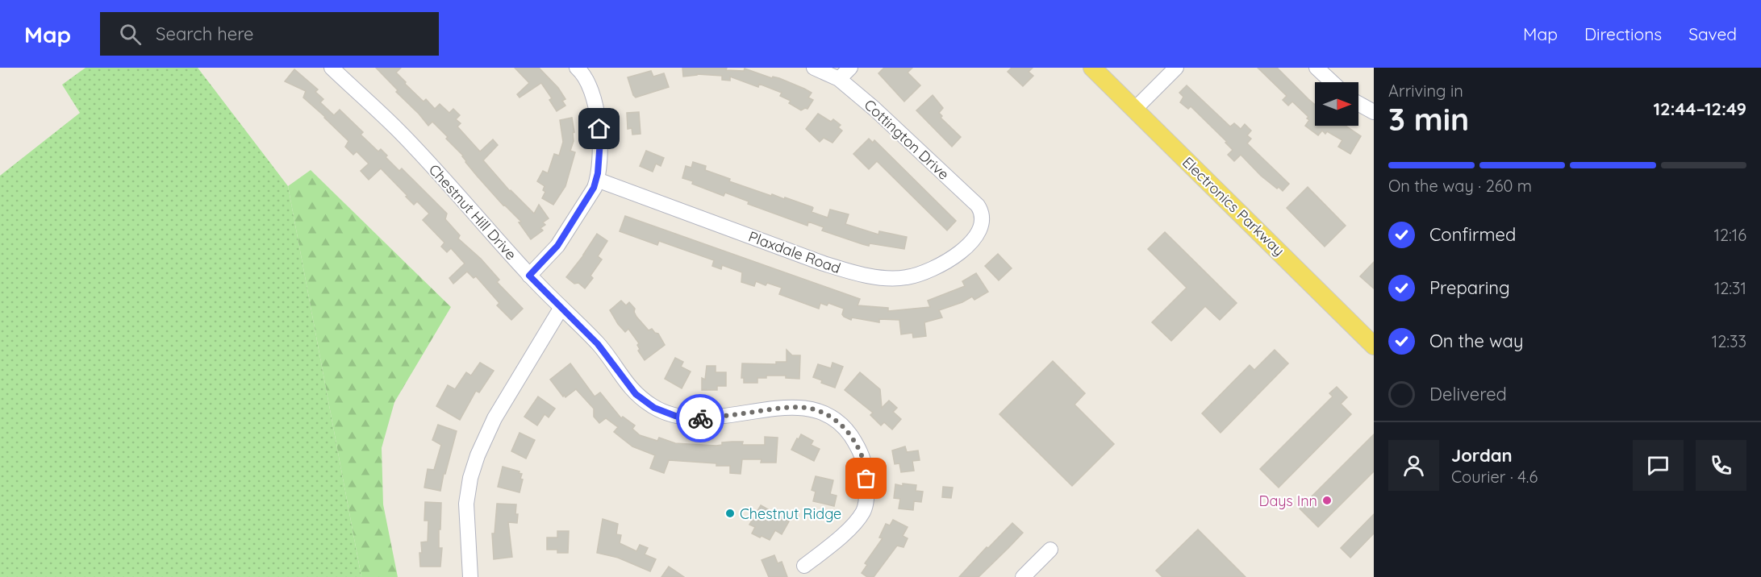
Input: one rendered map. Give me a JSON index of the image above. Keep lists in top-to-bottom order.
{
  "streets": {
    "main road": ["Electronics Parkway"],
    "street": ["Cottington Drive", "Chestnut Hill Drive", "Plaxdale Road"]
  },
  "crossings": [
    ["Cottington Drive", "Plaxdale Road"]
  ],
  "places": ["Days Inn", "Chestnut Ridge"],
  "north": "right",
  "page": {
    "header": "Map",
    "search": "Search here",
    "nav": ["Map", "Directions", "Saved"],
    "heading": ["3 min", "Arriving in", "12:44–12:49"],
    "panel": ["Jordan", "Courier · 4.6"],
    "bar": "On the way · 260 m",
    "list": [
      ["Confirmed", "12:16"],
      ["Preparing", "12:31"],
      ["On the way", "12:33"],
      "Delivered"
    ]
  }
}
